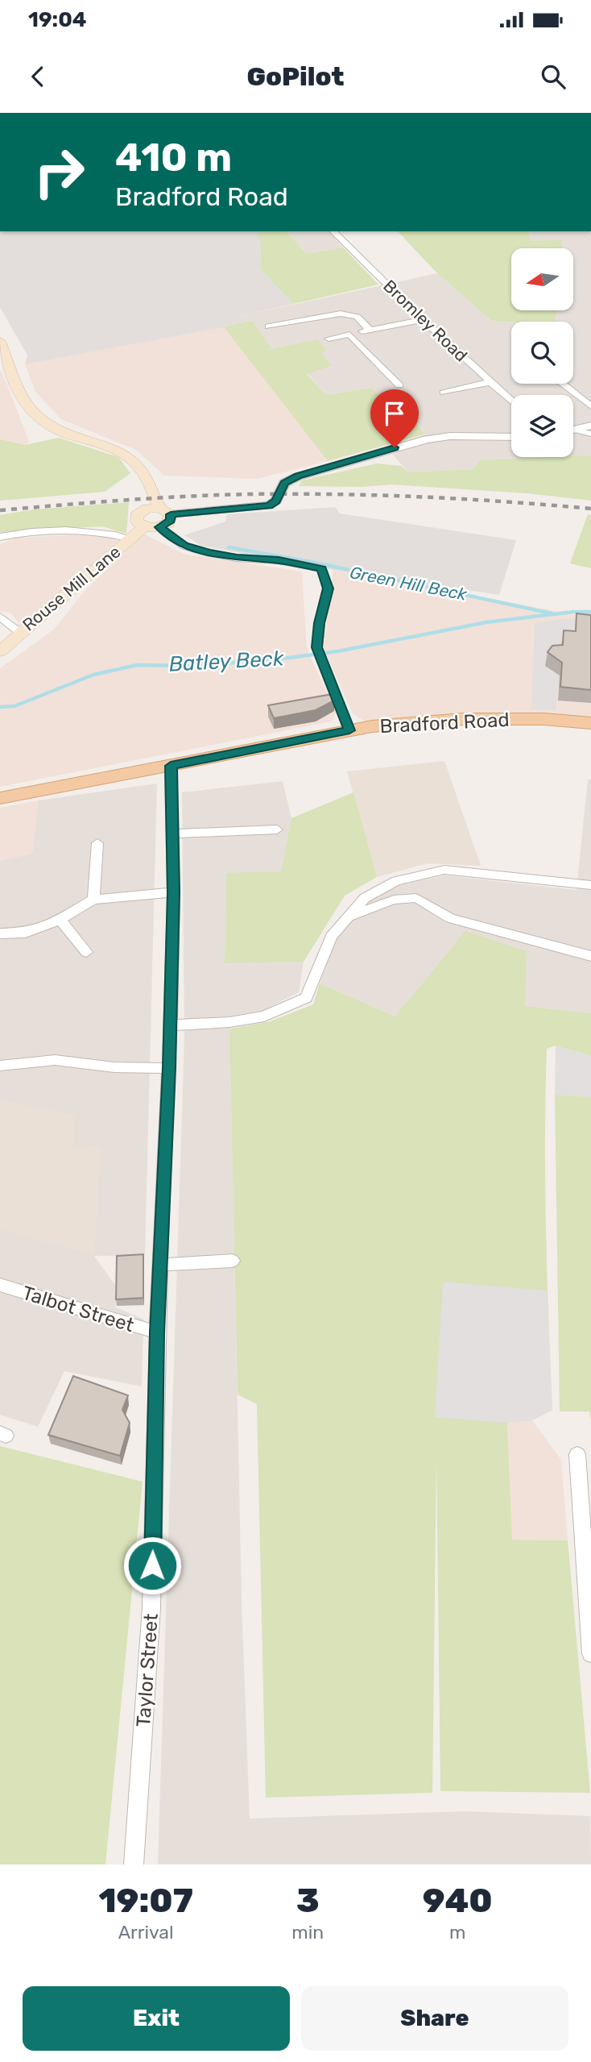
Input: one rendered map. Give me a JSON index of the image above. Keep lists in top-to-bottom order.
{
  "streets": {
    "main road": ["Rouse Mill Lane", "Bradford Road"],
    "street": ["Bromley Road", "Talbot Street", "Taylor Street"]
  },
  "crossings": [
    ["Bradford Road", "Taylor Street"],
    ["Talbot Street", "Taylor Street"]
  ],
  "water": ["Green Hill Beck", "Batley Beck"],
  "north": "left",
  "page": {
    "status": "19:04",
    "header": "GoPilot",
    "turn": ["410 m", "Bradford Road"],
    "eta": [
      "19:07",
      "Arrival",
      "3",
      "min",
      "940",
      "m"
    ],
    "buttons": ["Exit", "Share"]
  }
}
